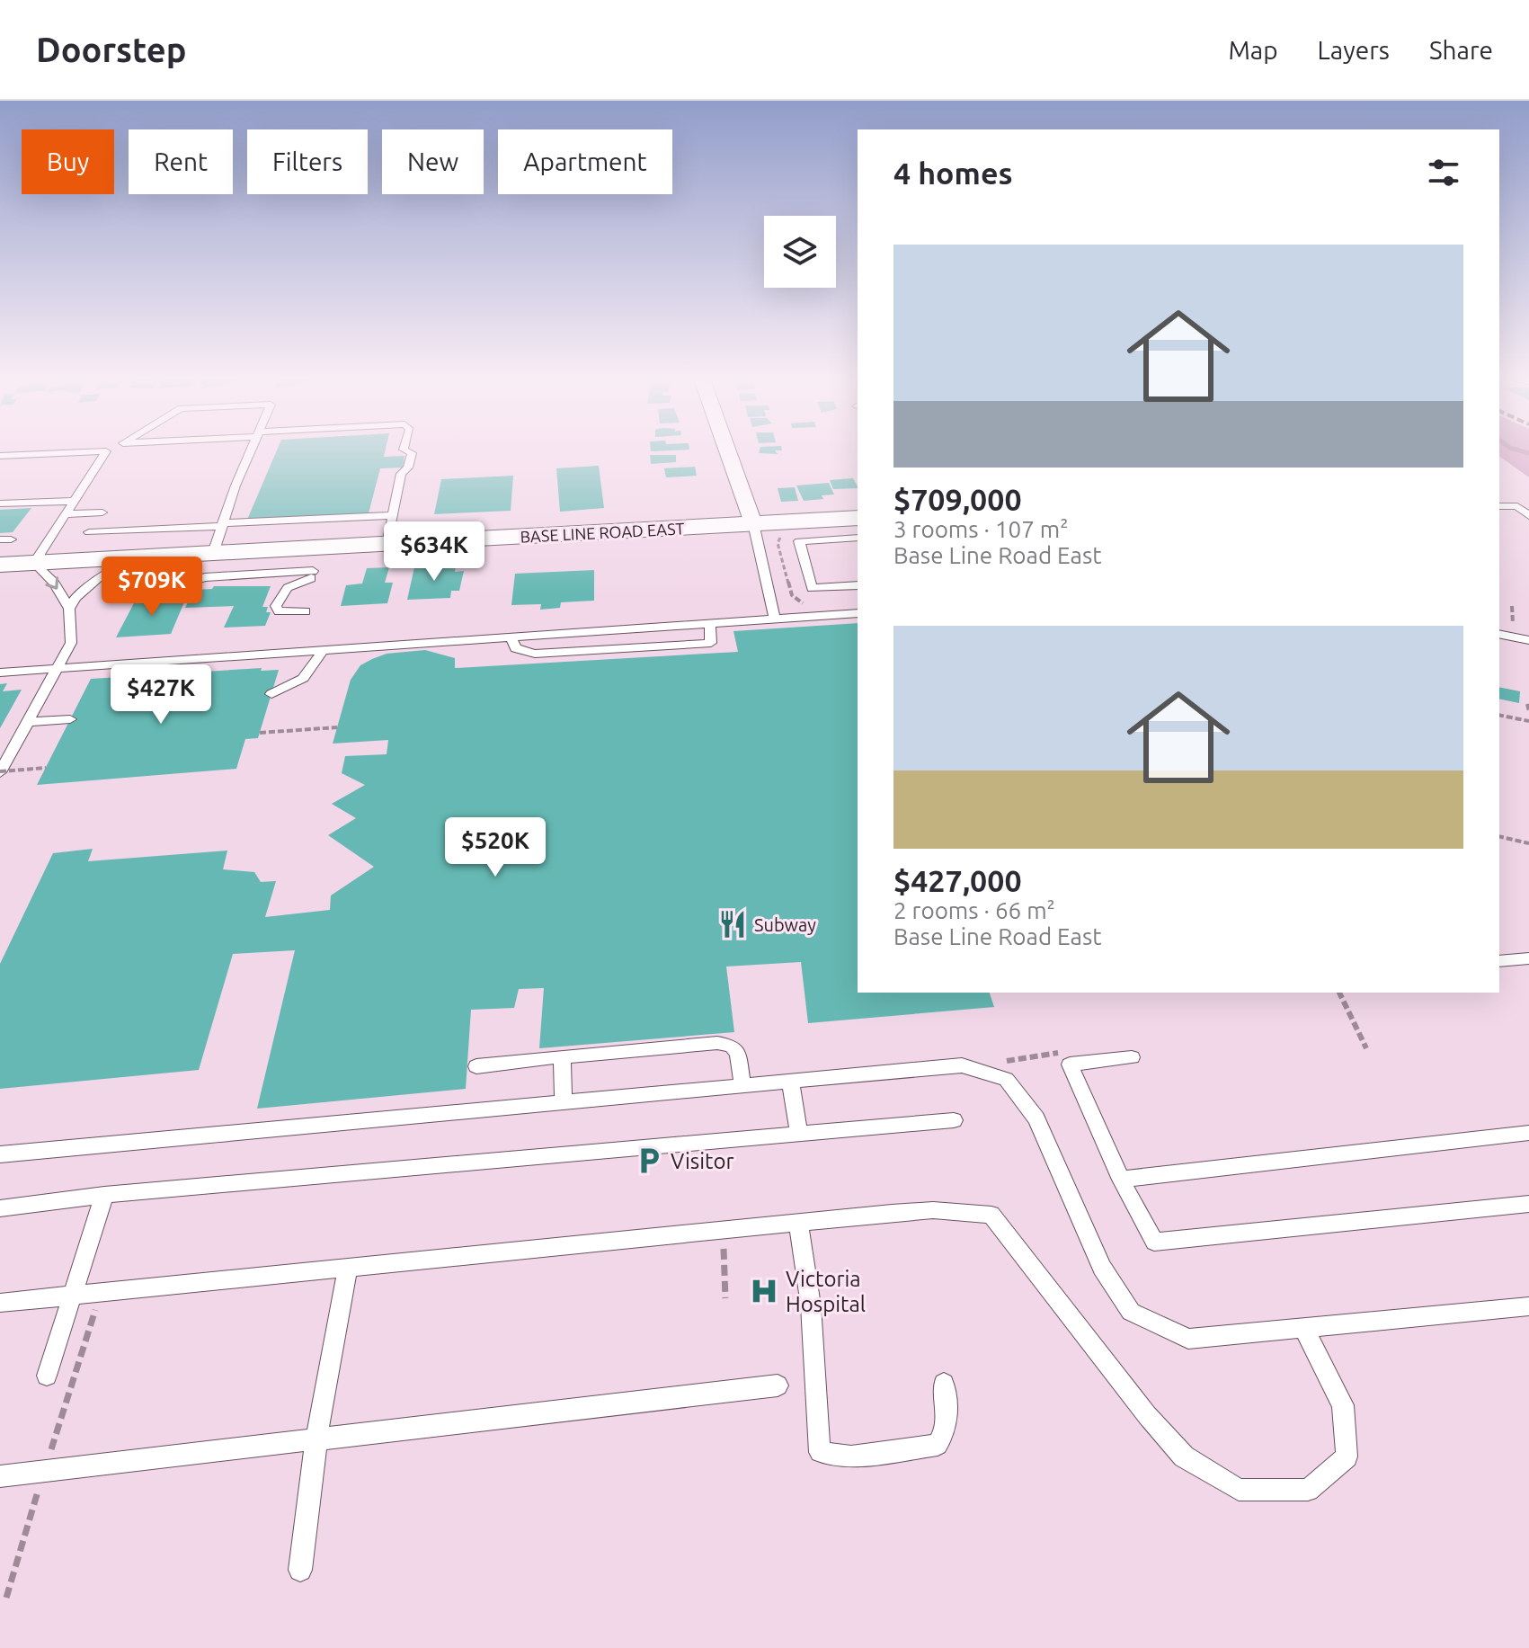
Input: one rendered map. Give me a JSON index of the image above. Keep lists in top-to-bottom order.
{
  "streets": {
    "street": ["BASE LINE ROAD EAST"]
  },
  "places": {
    "restaurant": ["Subway"],
    "parking": ["Visitor"],
    "hospital": ["Victoria Hospital"]
  },
  "page": {
    "header": "Doorstep",
    "nav": ["Map", "Layers", "Share"],
    "chip": [
      "Buy",
      "Rent",
      "Filters",
      "New",
      "Apartment"
    ],
    "heading": "4 homes",
    "list": [
      {
        "name": "$709,000",
        "note": "3 rooms · 107 m² · Base Line Road East"
      },
      {
        "name": "$427,000",
        "note": "2 rooms · 66 m² · Base Line Road East"
      }
    ],
    "price": [
      "$634K",
      "$709K",
      "$427K",
      "$520K"
    ]
  }
}
